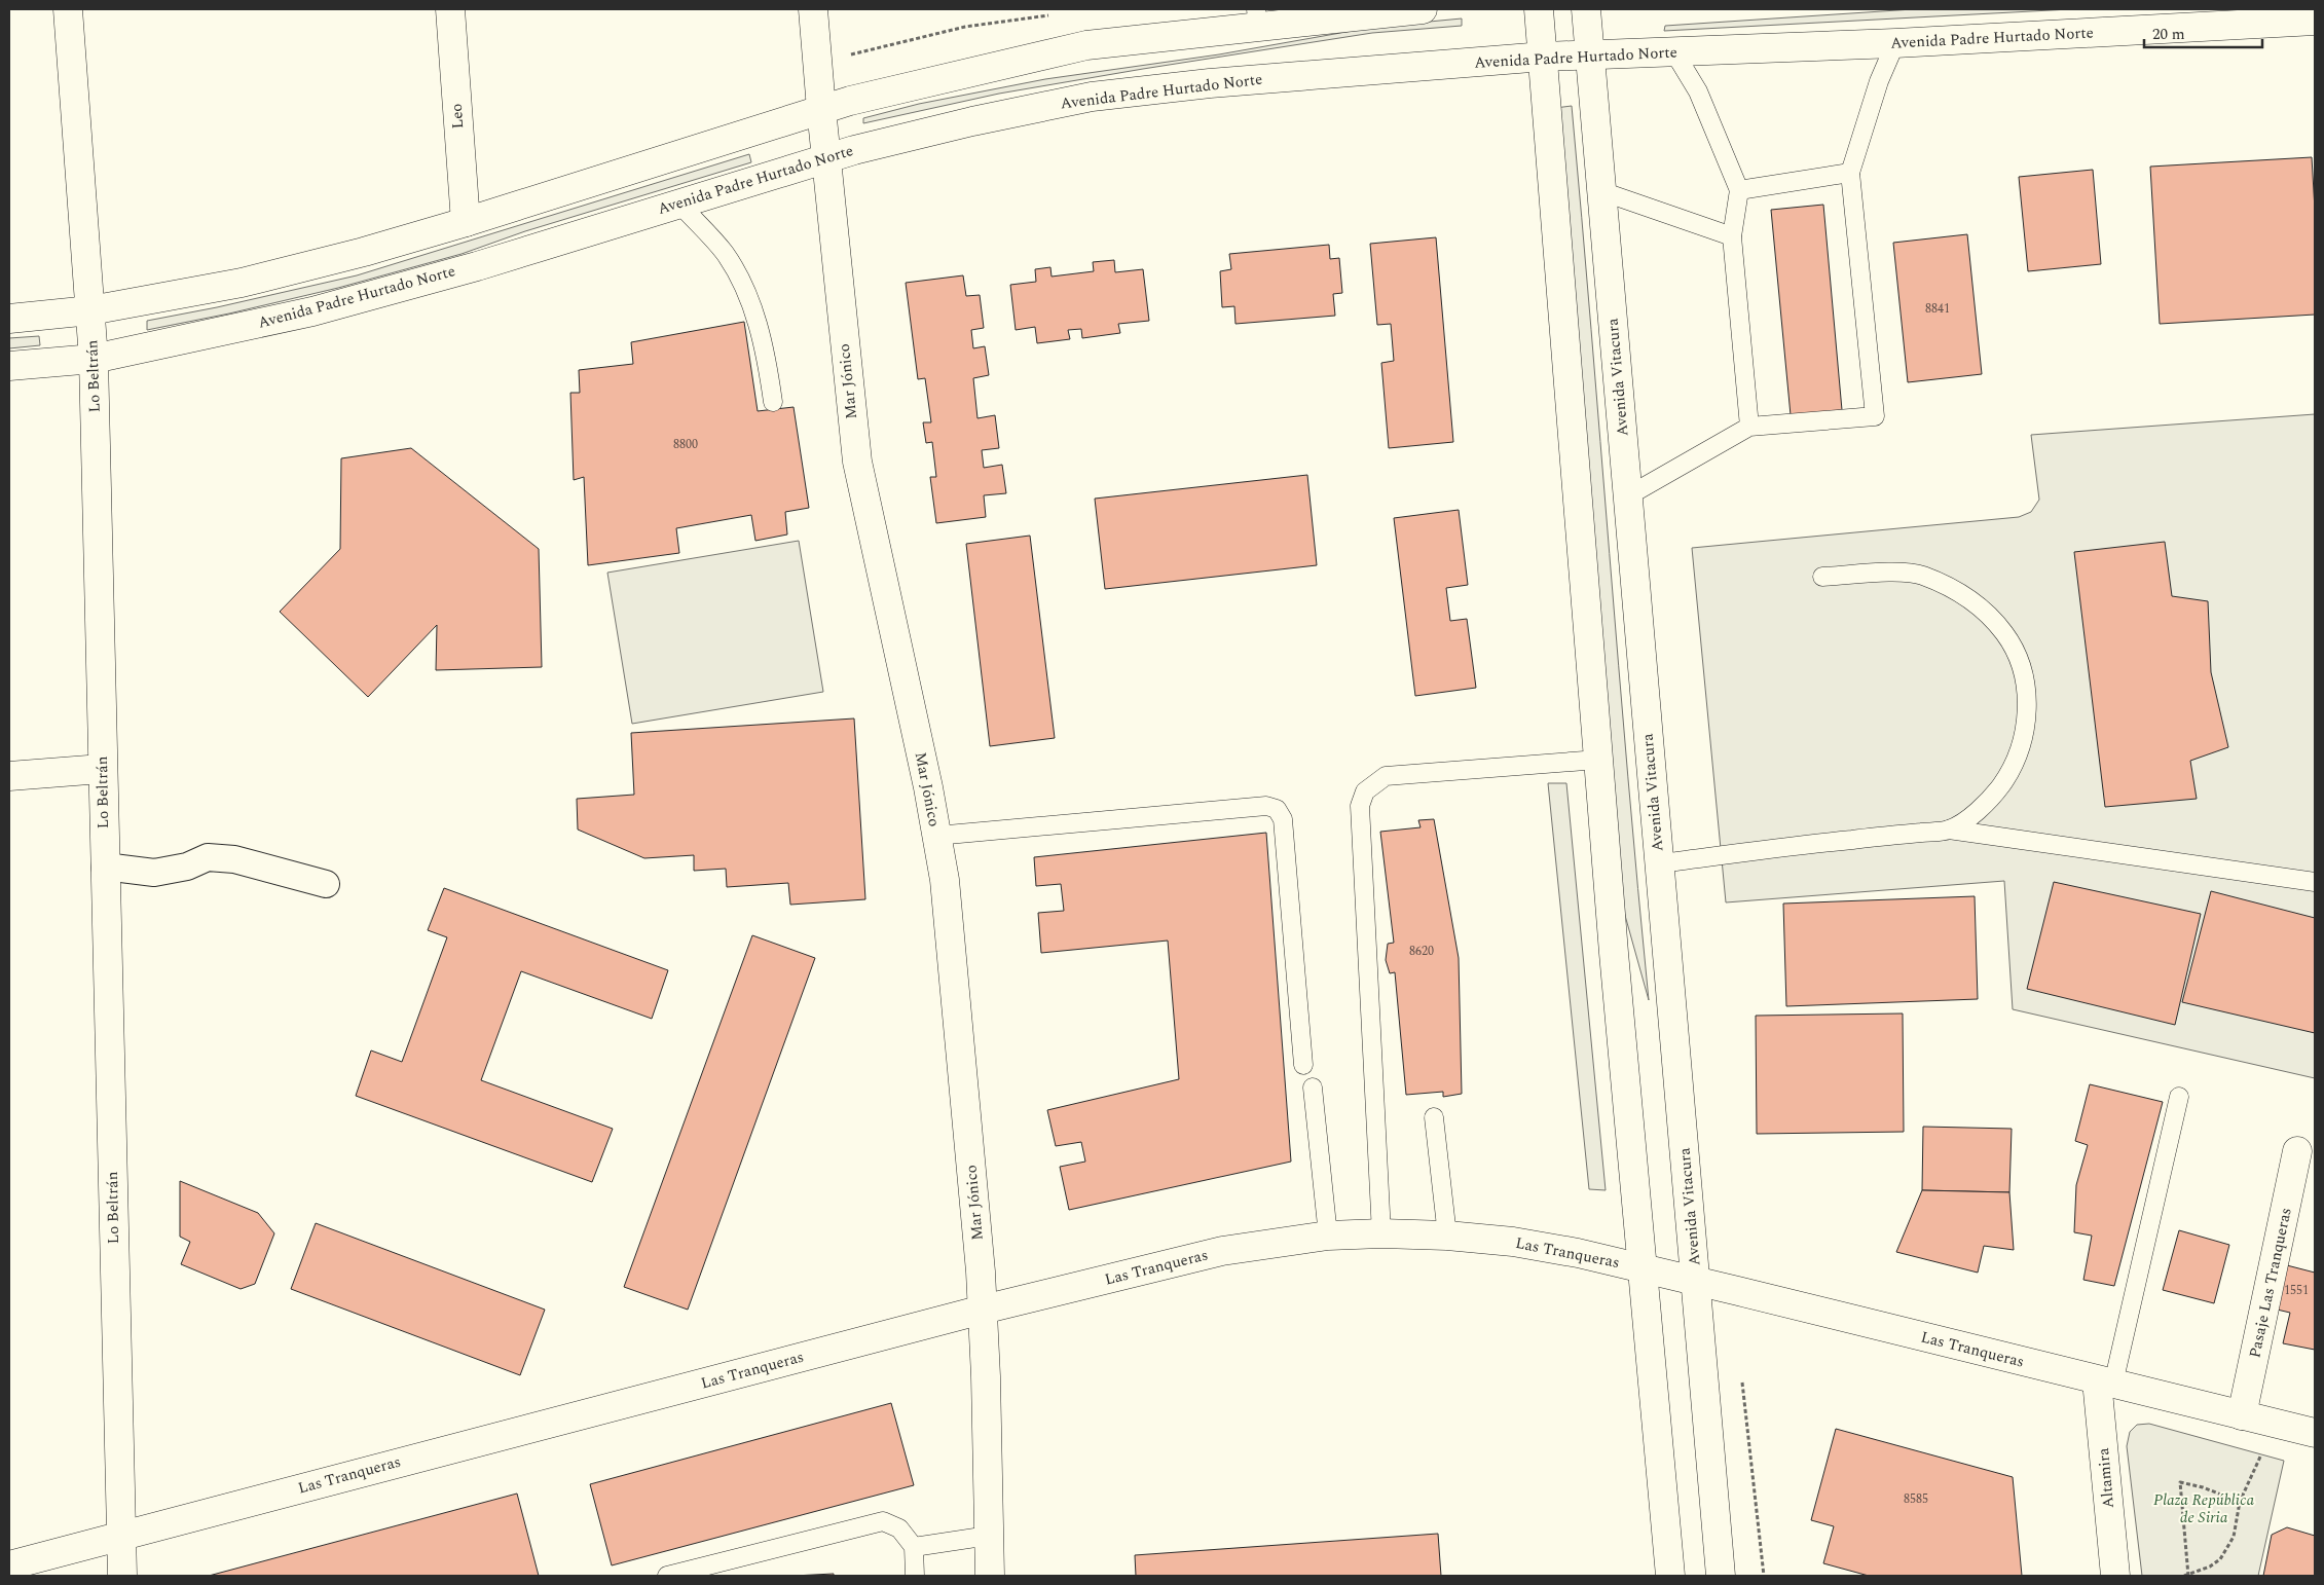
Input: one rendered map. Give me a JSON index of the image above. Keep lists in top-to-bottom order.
{
  "streets": {
    "main road": [
      "Avenida Padre Hurtado Norte",
      "Leo",
      "Lo Beltrán",
      "Avenida Vitacura",
      "Mar Jónico",
      "Las Tranqueras",
      "Pasaje Las Tranqueras",
      "Altamira"
    ]
  },
  "crossings": [
    ["Avenida Padre Hurtado Norte", "Lo Beltrán"],
    ["Avenida Padre Hurtado Norte", "Avenida Vitacura"],
    ["Avenida Padre Hurtado Norte", "Mar Jónico"],
    ["Lo Beltrán", "Las Tranqueras"],
    ["Avenida Vitacura", "Las Tranqueras"],
    ["Mar Jónico", "Las Tranqueras"],
    ["Las Tranqueras", "Pasaje Las Tranqueras"],
    ["Las Tranqueras", "Altamira"]
  ],
  "parks": ["Plaza República de Siria"],
  "house_numbers": [
    "8841",
    "8800",
    "8620",
    "1551",
    "8585"
  ],
  "scale_bar": "20 m"
}
